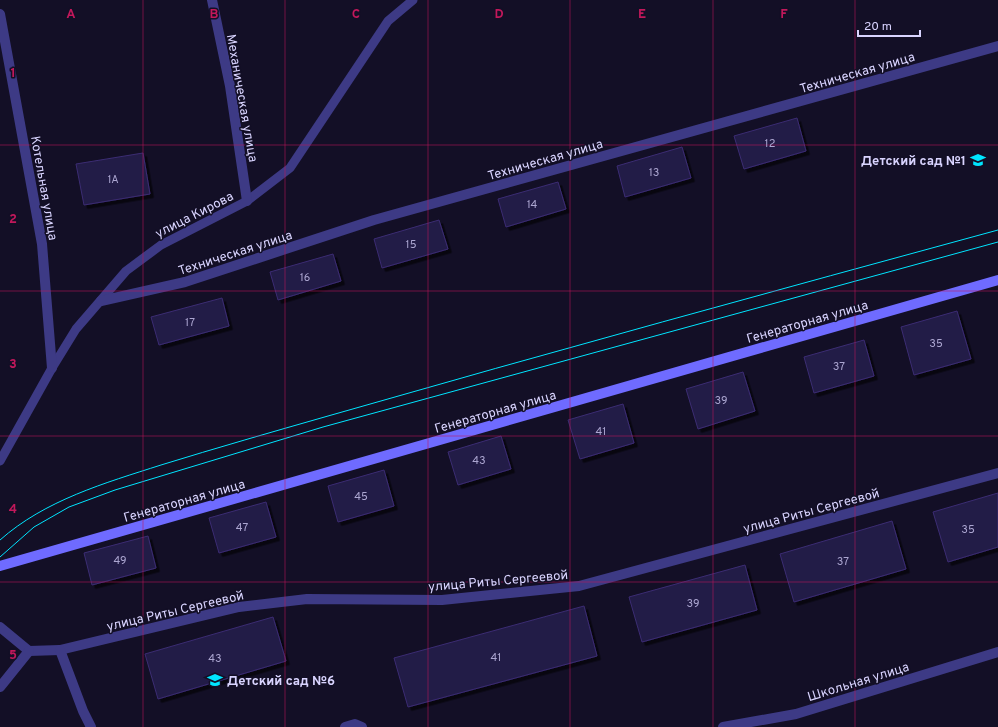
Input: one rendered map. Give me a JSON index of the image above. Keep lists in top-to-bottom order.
{
  "streets": {
    "main road": ["Генераторная улица"],
    "street": [
      "Техническая улица",
      "Механическая улица",
      "Котельная улица",
      "улица Риты Сергеевой",
      "Школьная улица"
    ],
    "lane": ["улица Кирова"]
  },
  "crossings": [
    ["Техническая улица", "улица Кирова"],
    ["Механическая улица", "улица Кирова"],
    ["Котельная улица", "улица Кирова"]
  ],
  "places": {
    "school or university": ["Детский сад №1", "Детский сад №6"]
  },
  "house_numbers": [
    "12",
    "13",
    "1А",
    "14",
    "15",
    "16",
    "17",
    "35",
    "37",
    "39",
    "41",
    "43",
    "45",
    "47",
    "35",
    "49",
    "37",
    "39",
    "41",
    "43"
  ],
  "scale_bar": "20 m",
  "grid": {
    "columns": [
      "A",
      "B",
      "C",
      "D",
      "E",
      "F"
    ],
    "rows": [
      "1",
      "2",
      "3",
      "4",
      "5"
    ]
  }
}
